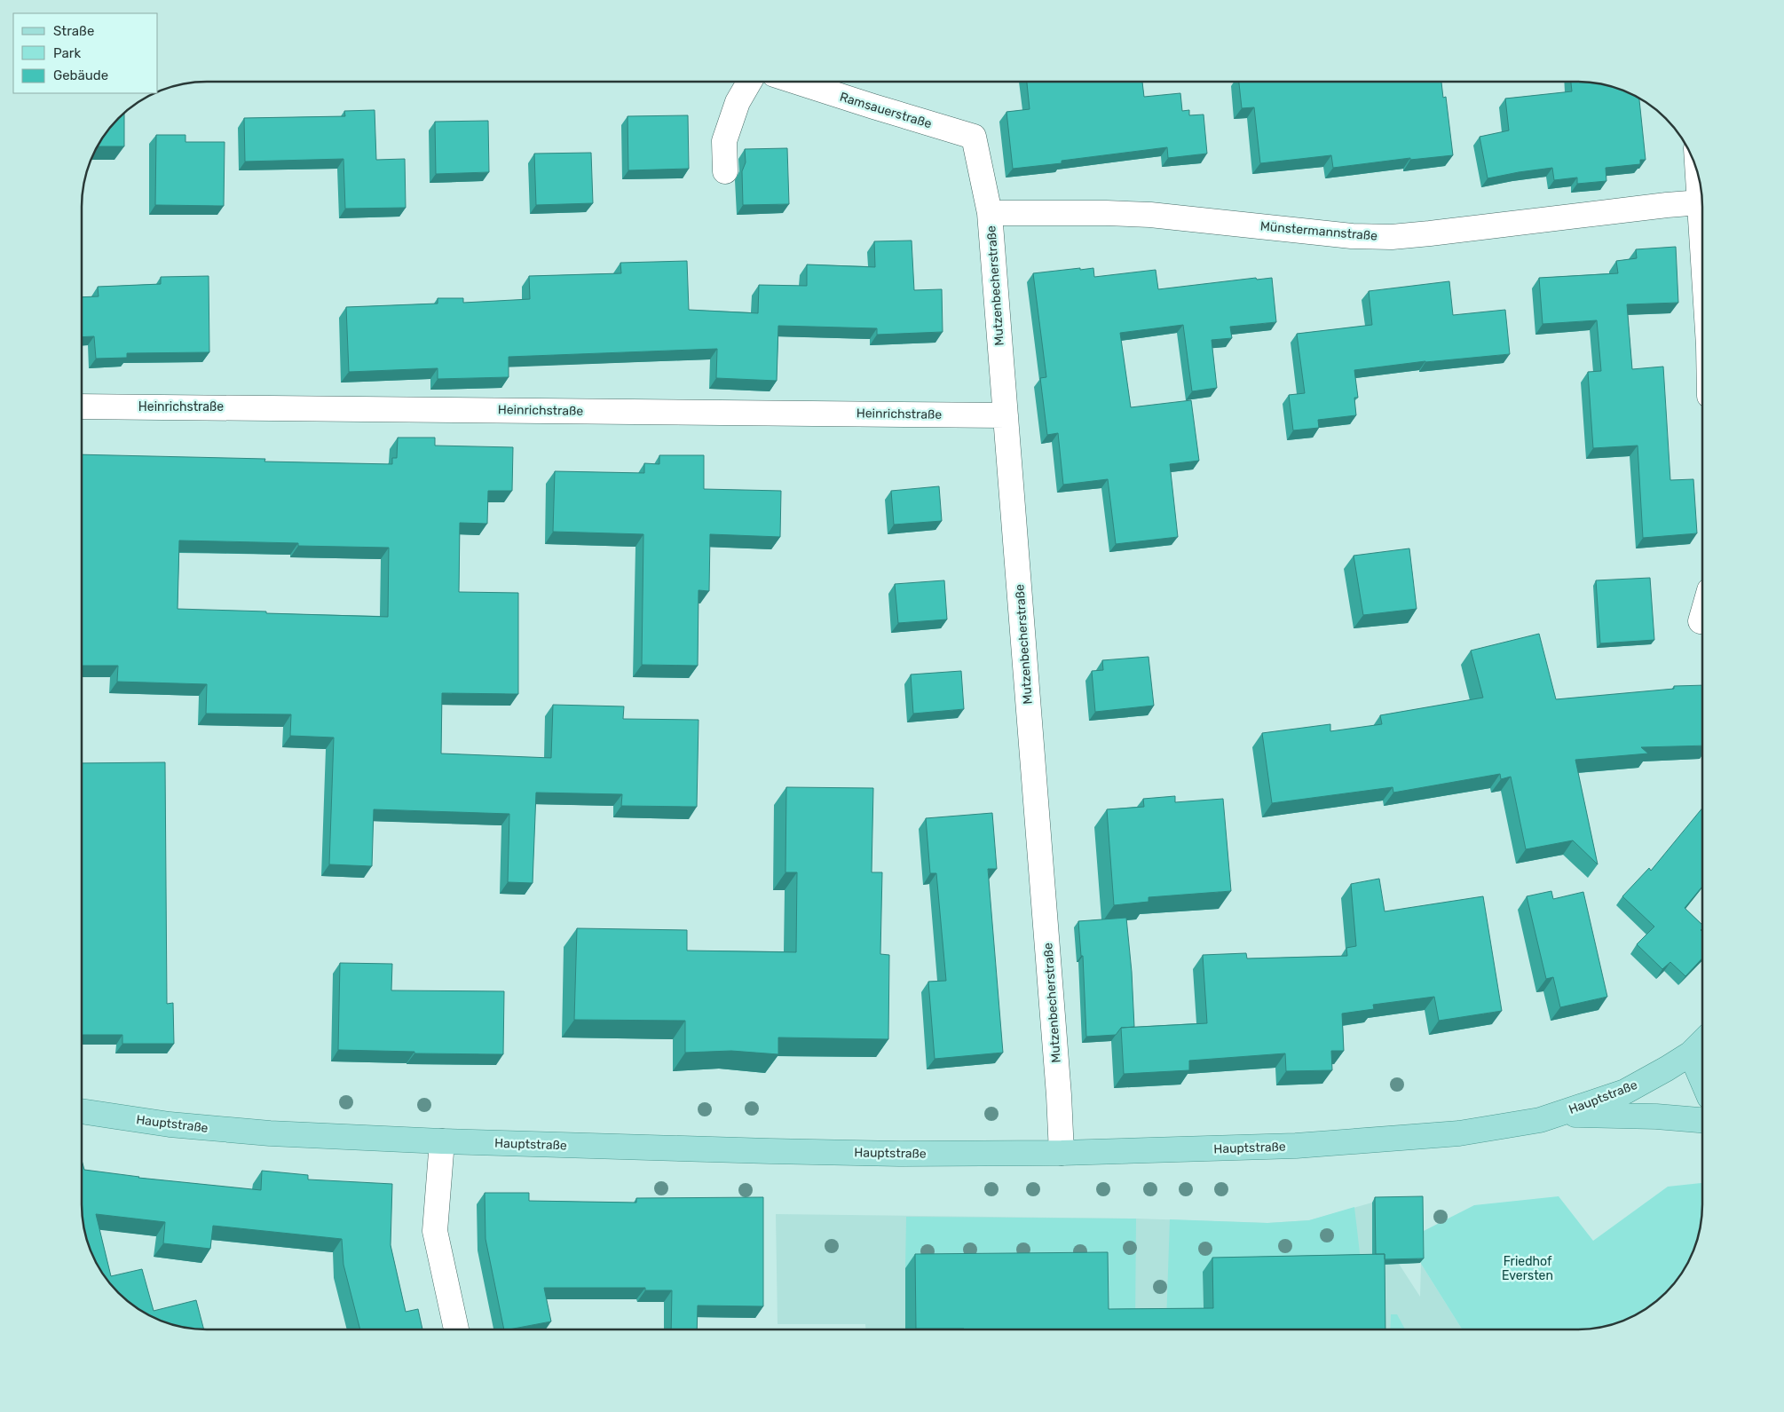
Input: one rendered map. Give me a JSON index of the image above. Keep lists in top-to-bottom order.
{
  "streets": {
    "main road": ["Hauptstraße"],
    "street": [
      "Ramsauerstraße",
      "Münstermannstraße",
      "Mutzenbecherstraße",
      "Heinrichstraße"
    ]
  },
  "crossings": [
    ["Ramsauerstraße", "Mutzenbecherstraße"],
    ["Münstermannstraße", "Mutzenbecherstraße"],
    ["Mutzenbecherstraße", "Heinrichstraße"],
    ["Mutzenbecherstraße", "Hauptstraße"]
  ],
  "parks": ["Friedhof Eversten"],
  "legend": ["Straße", "Park", "Gebäude"]
}
